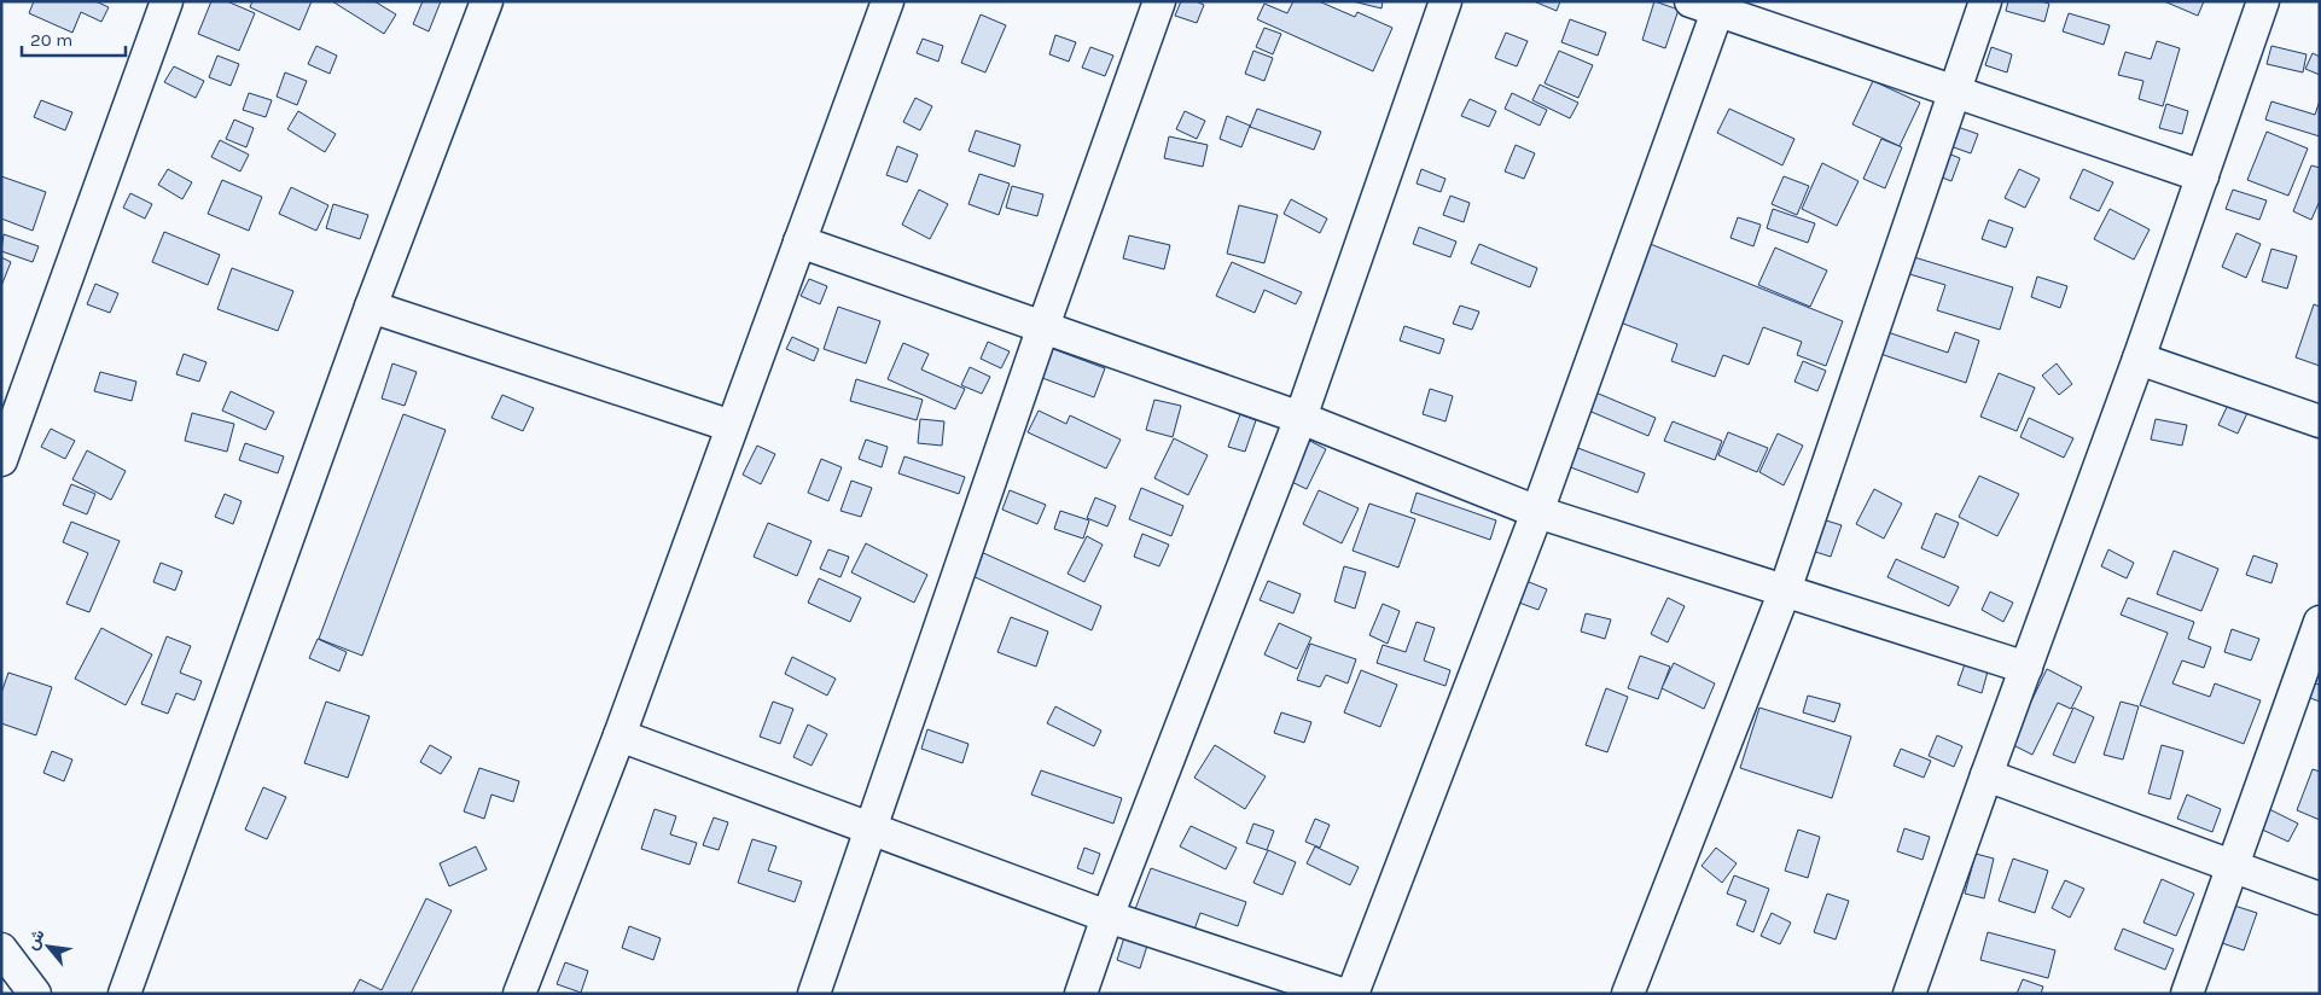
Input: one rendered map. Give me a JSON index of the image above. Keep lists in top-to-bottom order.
{
  "scale_bar": "20 m",
  "north": "top left"
}
